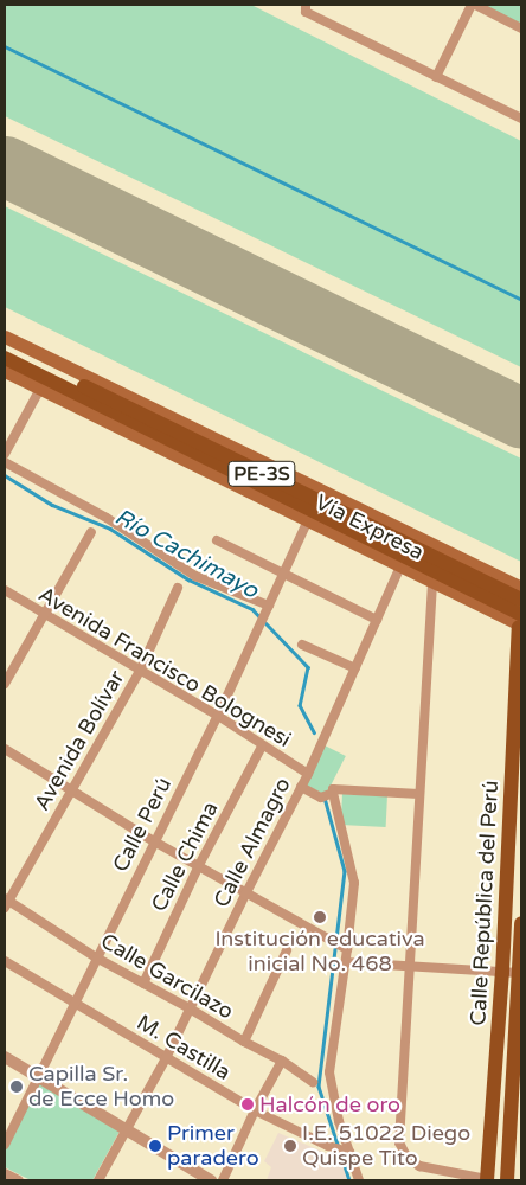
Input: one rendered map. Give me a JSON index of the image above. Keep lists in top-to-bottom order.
{
  "streets": {
    "main road": ["PE-3S", "Vía Expresa", "Calle República del Perú"],
    "street": [
      "Avenida Francisco Bolognesi",
      "Avenida Bolívar",
      "Calle Perú",
      "Calle Almagro",
      "Calle Chima",
      "Calle Garcilazo",
      "M. Castilla"
    ]
  },
  "crossings": [
    ["Vía Expresa", "Calle Perú"],
    ["Vía Expresa", "Calle Almagro"],
    ["Vía Expresa", "Calle República del Perú"],
    ["Avenida Francisco Bolognesi", "Avenida Bolívar"],
    ["Avenida Francisco Bolognesi", "Calle Perú"],
    ["Avenida Francisco Bolognesi", "Calle Almagro"],
    ["Avenida Francisco Bolognesi", "Calle Chima"],
    ["Avenida Bolívar", "Calle Garcilazo"],
    ["Calle Perú", "Calle Garcilazo"],
    ["Calle Perú", "M. Castilla"],
    ["Calle Almagro", "Calle Garcilazo"],
    ["Calle Almagro", "M. Castilla"],
    ["Calle Chima", "Calle Garcilazo"]
  ],
  "water": ["Río Cachimayo"],
  "places": [
    "Institución educativa inicial No. 468",
    "Capilla Sr. de Ecce Homo",
    "Halcón de oro",
    "Primer paradero",
    "I.E. 51022 Diego Quispe Tito"
  ]
}
